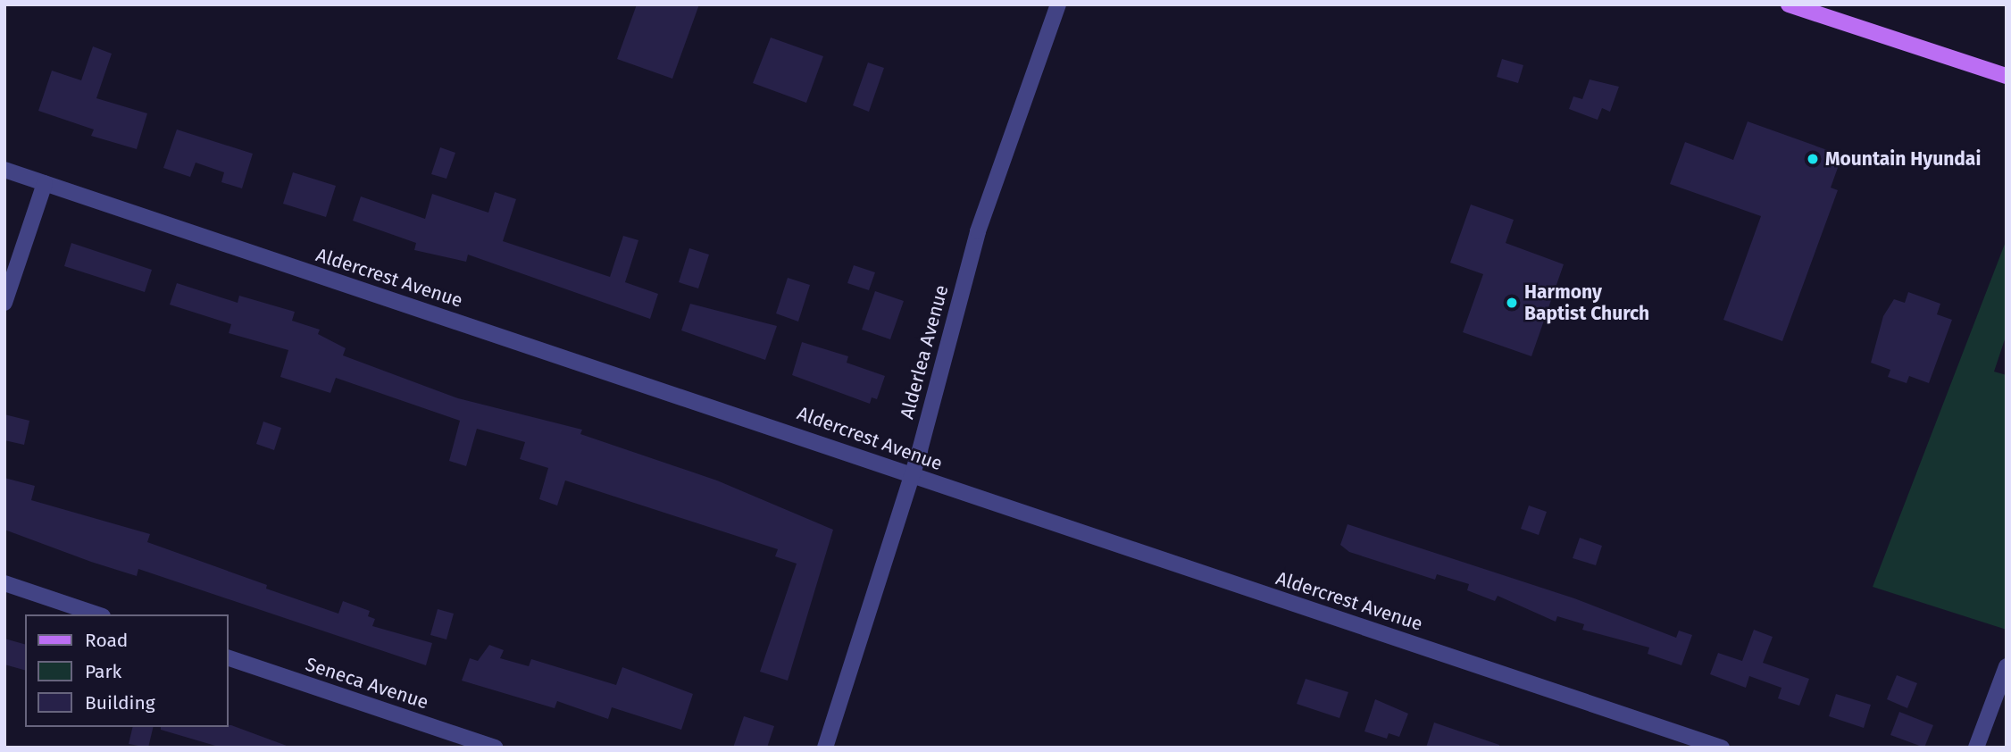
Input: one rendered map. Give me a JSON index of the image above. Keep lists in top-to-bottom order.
{
  "streets": {
    "street": ["Aldercrest Avenue", "Alderlea Avenue", "Seneca Avenue"]
  },
  "crossings": [
    ["Aldercrest Avenue", "Alderlea Avenue"]
  ],
  "places": ["Mountain Hyundai", "Harmony Baptist Church"],
  "legend": ["Road", "Park", "Building"]
}
